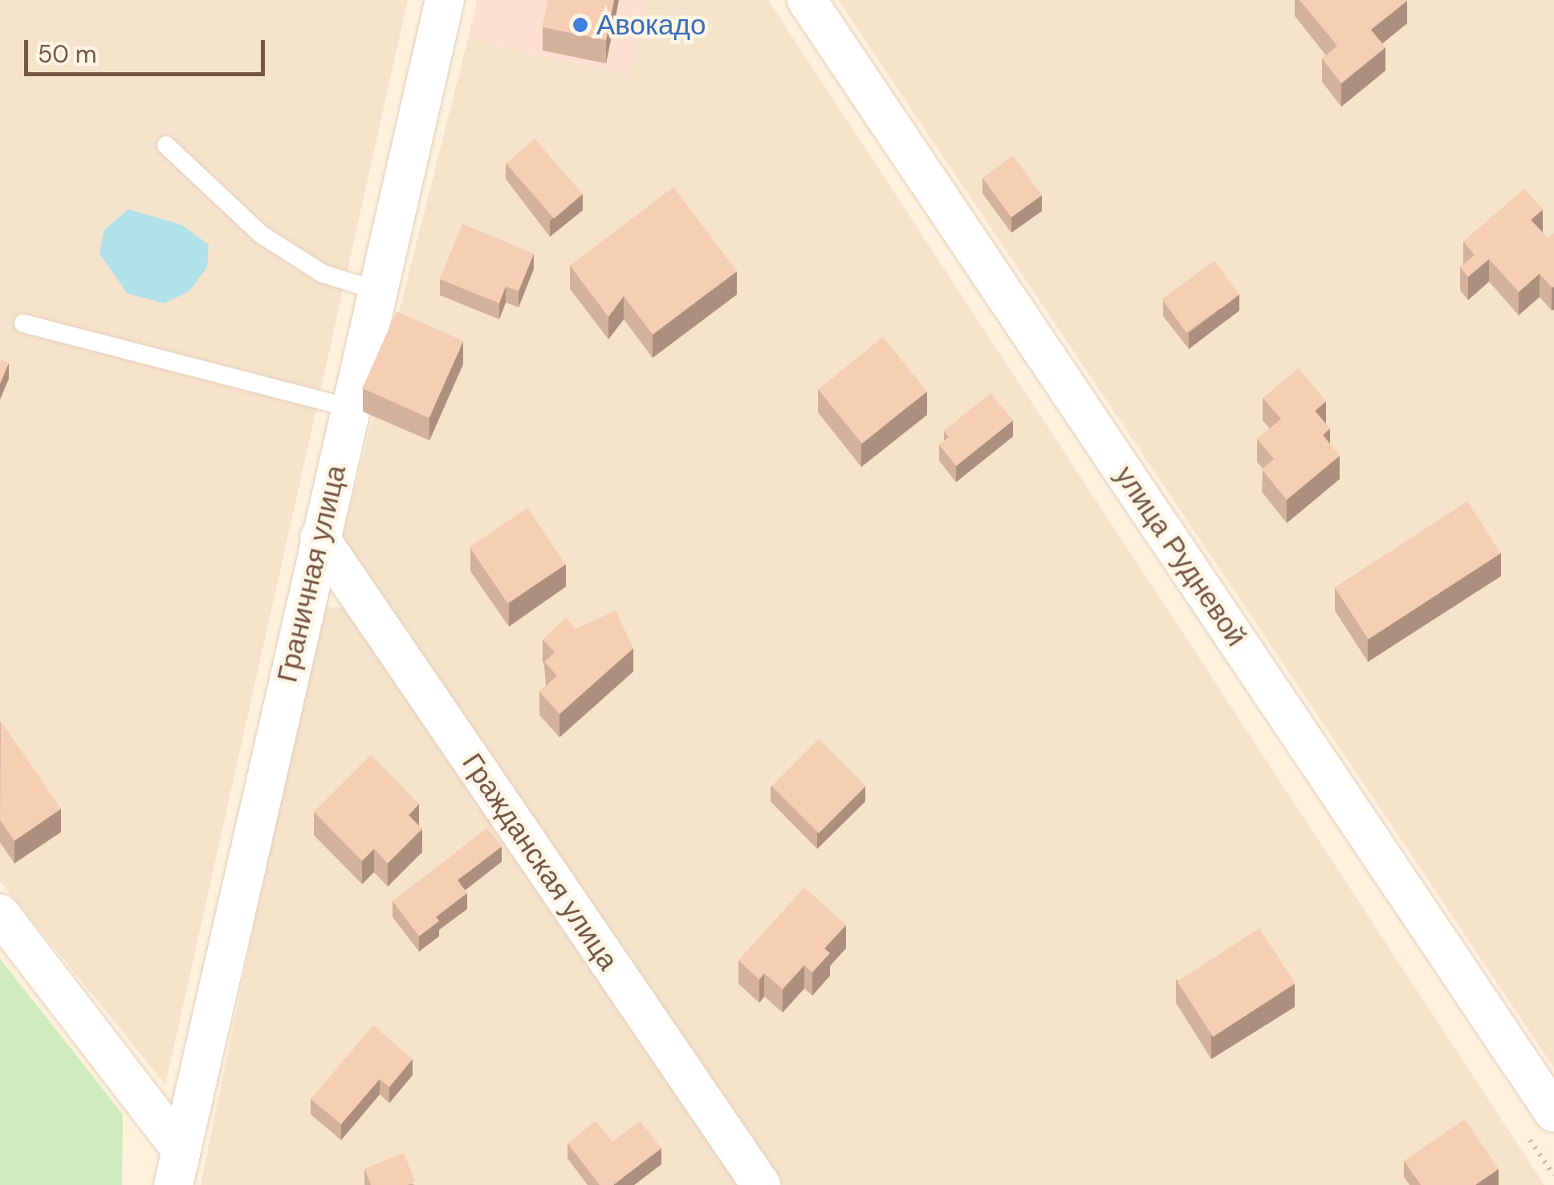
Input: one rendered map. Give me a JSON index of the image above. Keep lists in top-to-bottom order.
{
  "streets": {
    "street": ["улица Рудневой", "Граничная улица", "Гражданская улица"]
  },
  "crossings": [
    ["Граничная улица", "Гражданская улица"]
  ],
  "places": ["Авокадо"],
  "scale_bar": "50 m"
}
